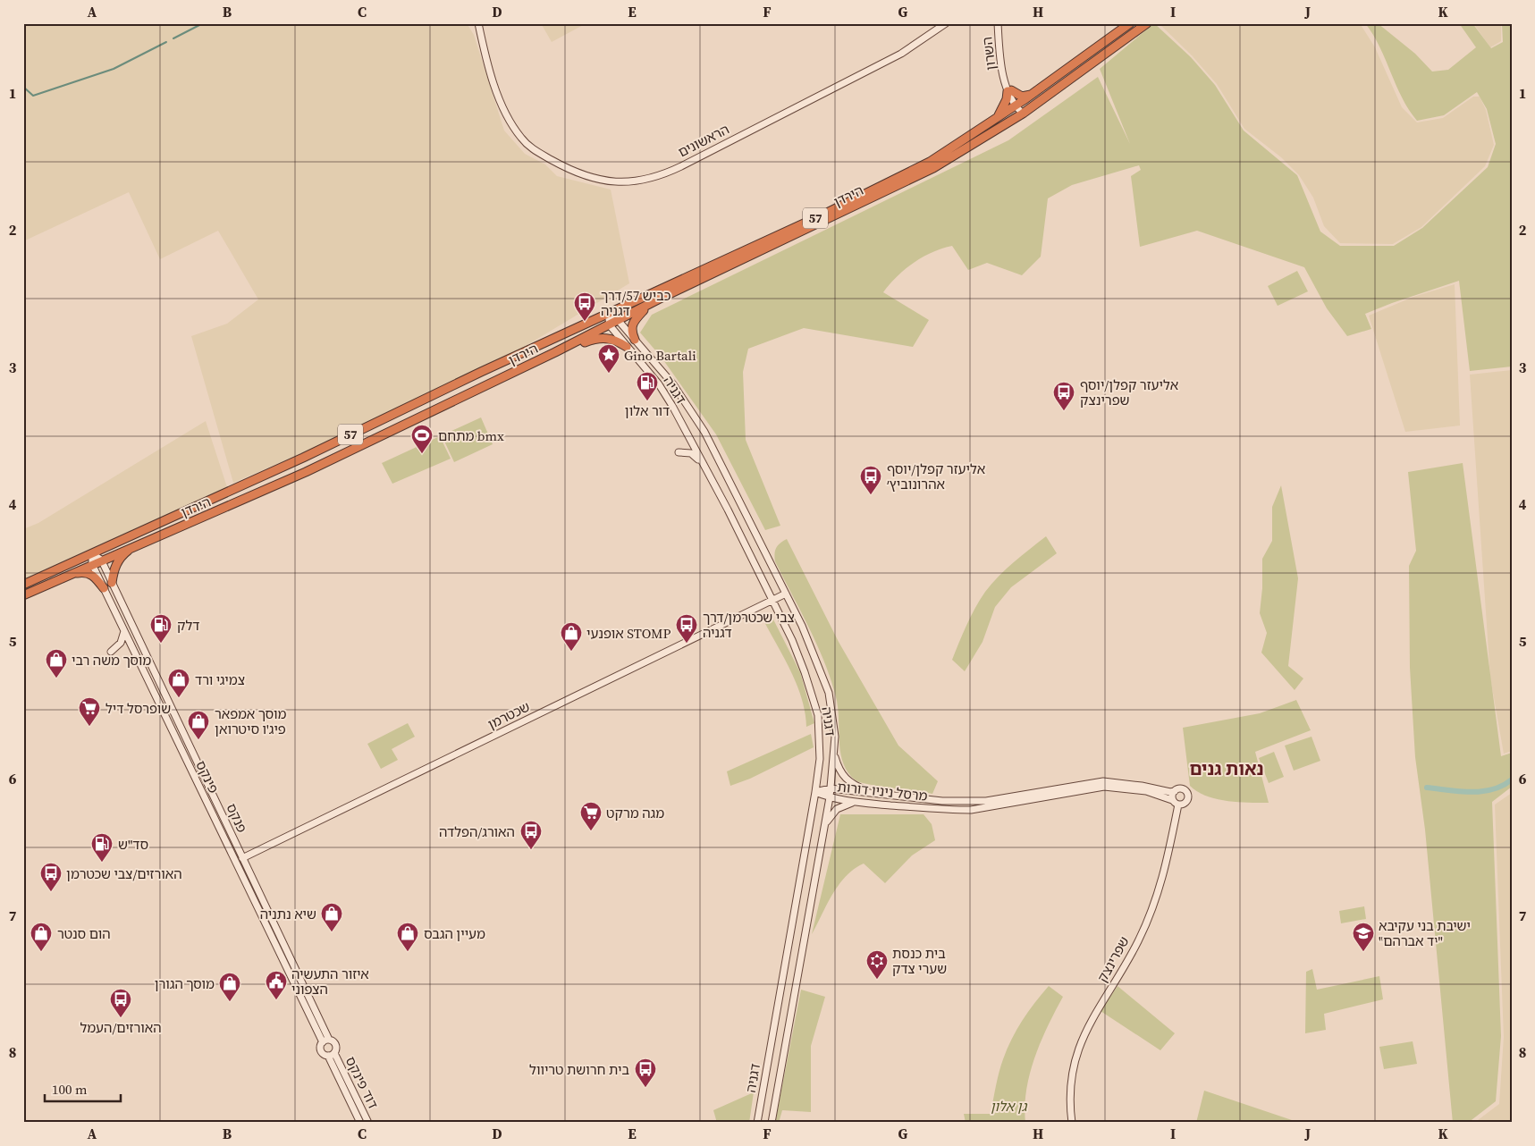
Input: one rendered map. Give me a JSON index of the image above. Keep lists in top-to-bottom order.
{
  "streets": {
    "highway": ["הירדן", "57"],
    "street": [
      "השרון",
      "הראשונים",
      "דגניה",
      "שכטרמן",
      "פינקס",
      "מרסל ניניו דורות",
      "פנקס",
      "שפרינצק",
      "דוד פינקס"
    ]
  },
  "crossings": [
    ["השרון", "הירדן"],
    ["השרון", "57"],
    ["הירדן", "57"],
    ["הירדן", "דגניה"],
    ["הירדן", "פינקס"],
    ["דגניה", "שכטרמן"],
    ["דגניה", "מרסל ניניו דורות"],
    ["שכטרמן", "פנקס"],
    ["פינקס", "פנקס"],
    ["מרסל ניניו דורות", "שפרינצק"]
  ],
  "districts": ["נאות גנים"],
  "parks": ["גן אלון"],
  "places": {
    "bus stop": [
      "כביש 57/דרך דגניה",
      "אליעזר קפלן/יוסף שפרינצק",
      "אליעזר קפלן/יוסף אהרונוביץ׳",
      "צבי שכטרמן/דרך דגניה",
      "האורג/הפלדה",
      "האורזים/צבי שכטרמן",
      "האורזים/העמל",
      "בית חרושת טריוול"
    ],
    "place": ["Gino Bartali"],
    "fuel station": ["דור אלון", "דלק", "סד\"ש"],
    "sports": ["מתחם bmx"],
    "shop": [
      "אופנעי STOMP",
      "מוסך משה רבי",
      "צמיגי ורד",
      "מוסך אמפאר פיג'ו סיטרואן",
      "שיא נתניה",
      "הום סנטר",
      "מעיין הגבס",
      "מוסך הגורן"
    ],
    "supermarket": ["שופרסל דיל", "מגה מרקט"],
    "school or university": ["ישיבת בני עקיבא \"יד אברהם\""],
    "synagogue": ["בית כנסת שערי צדק"],
    "public building": ["איזור התעשיה הצפוני"]
  },
  "scale_bar": "100 m",
  "grid": {
    "columns": [
      "A",
      "B",
      "C",
      "D",
      "E",
      "F",
      "G",
      "H",
      "I",
      "J",
      "K"
    ],
    "rows": [
      "1",
      "2",
      "3",
      "4",
      "5",
      "6",
      "7",
      "8"
    ]
  }
}
